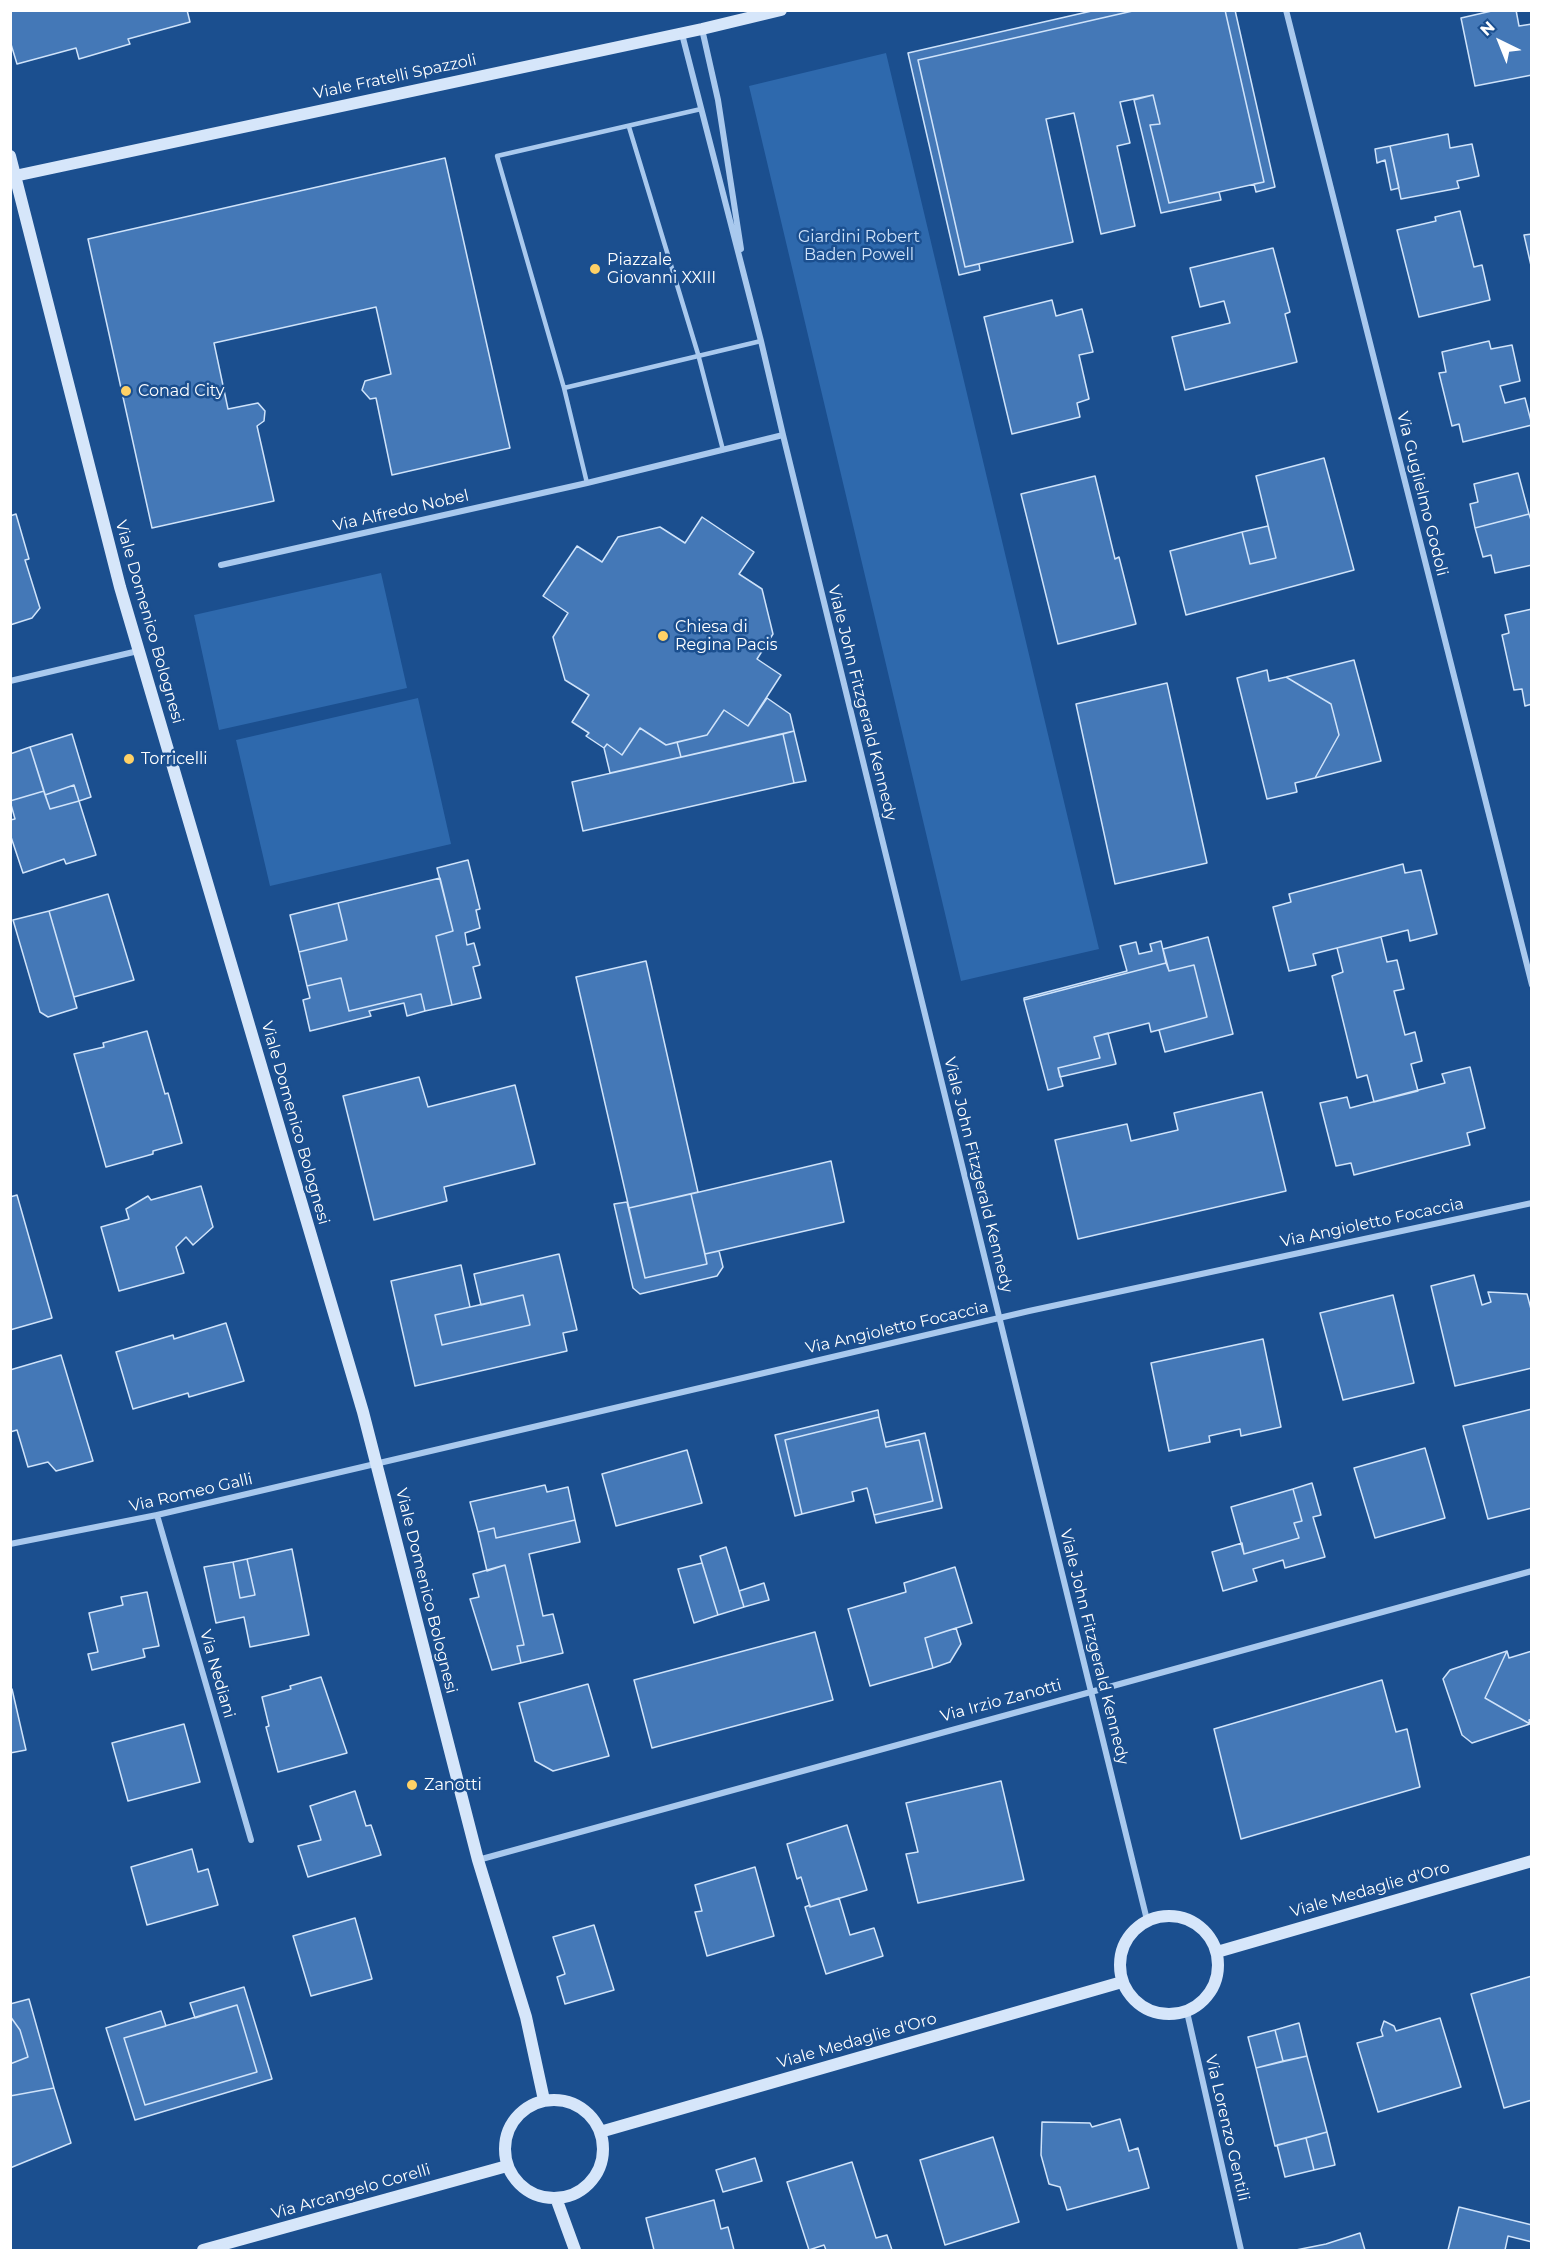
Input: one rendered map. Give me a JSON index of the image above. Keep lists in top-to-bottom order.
{
  "streets": {
    "street": [
      "Viale Fratelli Spazzoli",
      "Via Guglielmo Godoli",
      "Via Alfredo Nobel",
      "Viale Domenico Bolognesi",
      "Viale John Fitzgerald Kennedy",
      "Via Angioletto Focaccia",
      "Via Romeo Galli",
      "Via Nediani",
      "Via Irzio Zanotti",
      "Viale Medaglie d'Oro",
      "Via Lorenzo Gentili",
      "Via Arcangelo Corelli"
    ]
  },
  "crossings": [
    ["Viale Fratelli Spazzoli", "Viale Domenico Bolognesi"],
    ["Via Alfredo Nobel", "Viale John Fitzgerald Kennedy"],
    ["Viale Domenico Bolognesi", "Via Angioletto Focaccia"],
    ["Viale Domenico Bolognesi", "Via Romeo Galli"],
    ["Viale Domenico Bolognesi", "Via Irzio Zanotti"],
    ["Viale Domenico Bolognesi", "Viale Medaglie d'Oro"],
    ["Viale Domenico Bolognesi", "Via Arcangelo Corelli"],
    ["Viale John Fitzgerald Kennedy", "Via Angioletto Focaccia"],
    ["Viale John Fitzgerald Kennedy", "Via Irzio Zanotti"],
    ["Viale John Fitzgerald Kennedy", "Viale Medaglie d'Oro"],
    ["Viale John Fitzgerald Kennedy", "Via Lorenzo Gentili"],
    ["Via Angioletto Focaccia", "Via Romeo Galli"],
    ["Via Romeo Galli", "Via Nediani"],
    ["Viale Medaglie d'Oro", "Via Lorenzo Gentili"],
    ["Viale Medaglie d'Oro", "Via Arcangelo Corelli"]
  ],
  "parks": ["Giardini Robert Baden Powell"],
  "places": [
    "Piazzale Giovanni XXIII",
    "Conad City",
    "Chiesa di Regina Pacis",
    "Torricelli",
    "Zanotti"
  ],
  "north": "top left"
}
